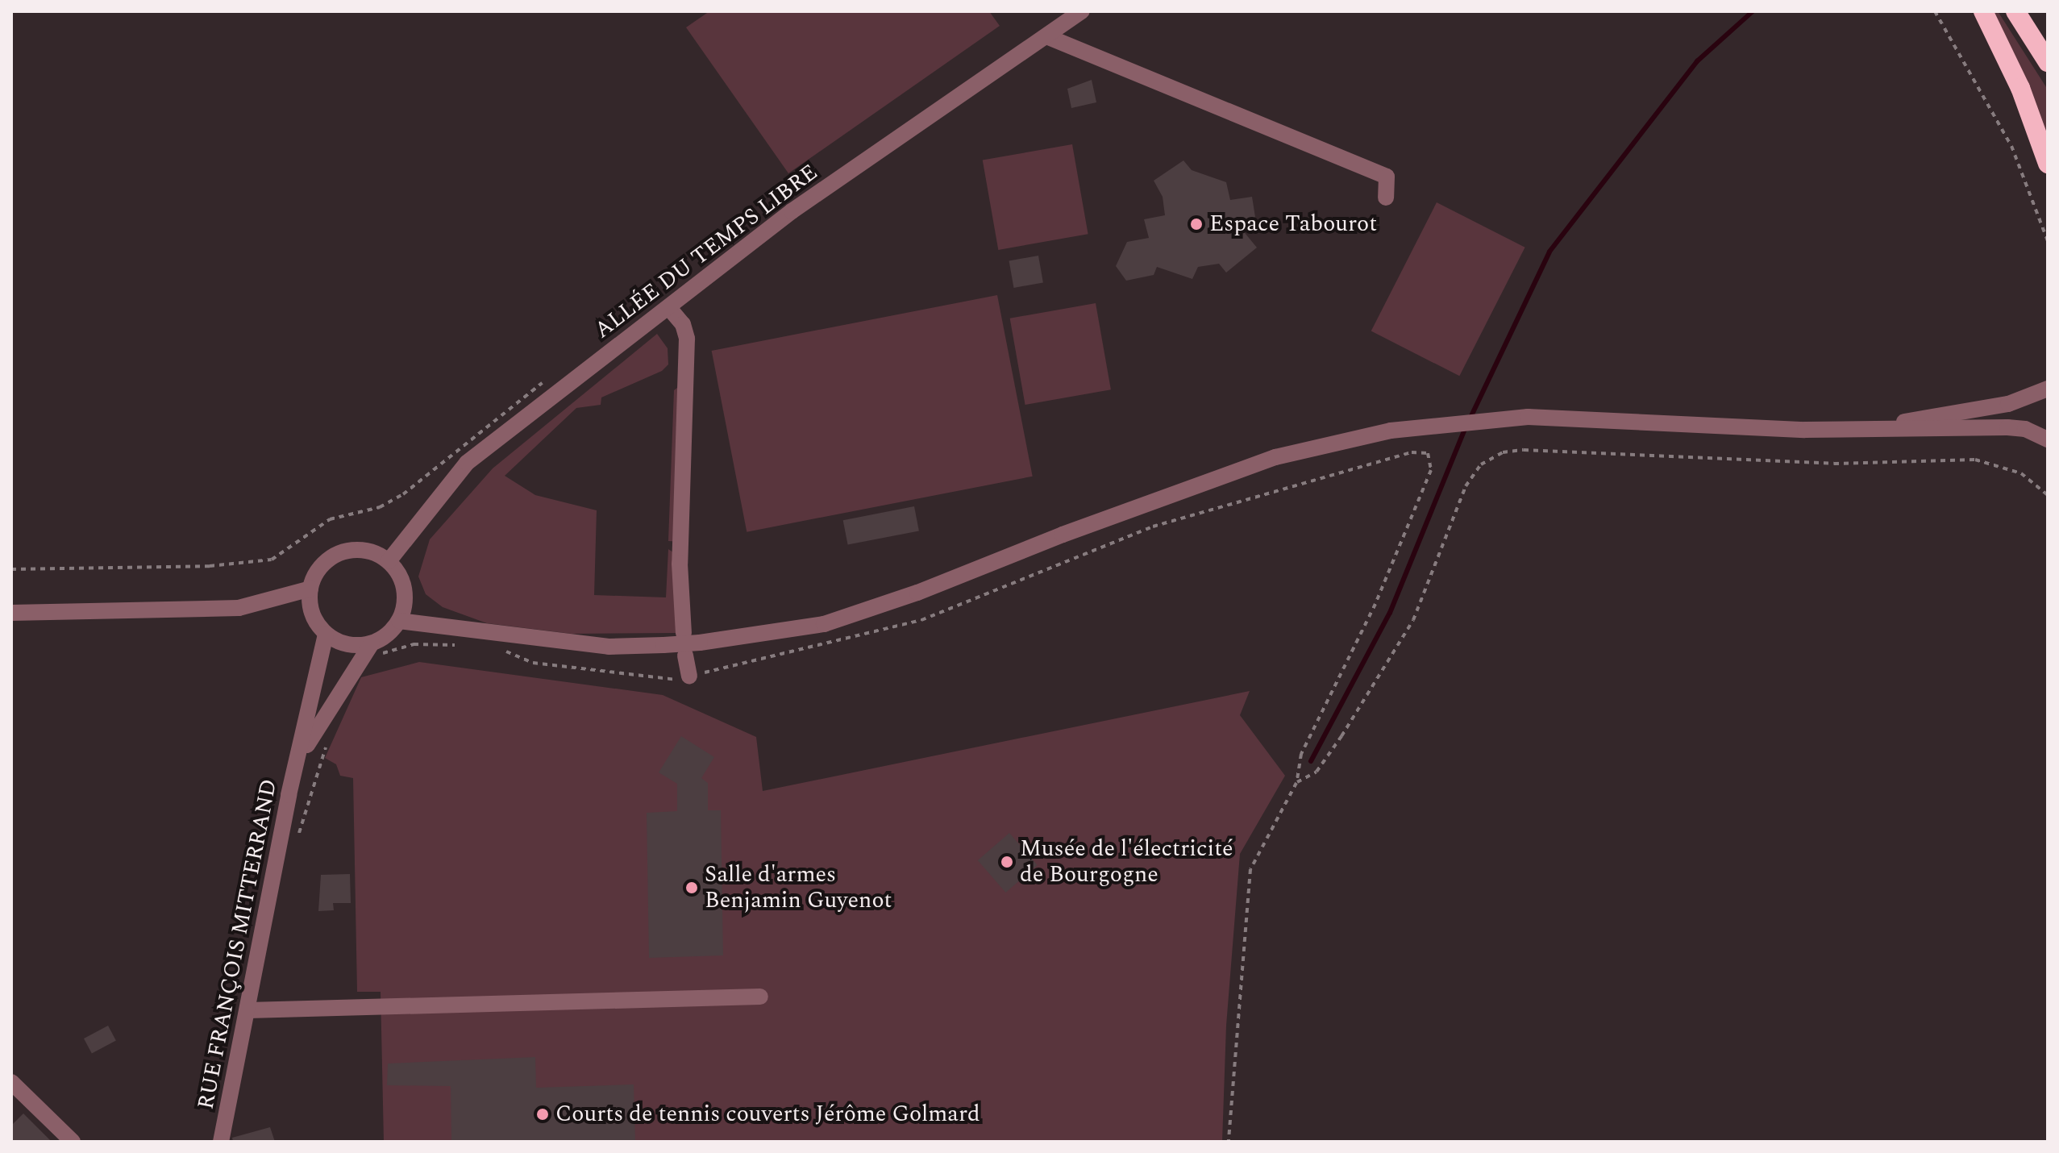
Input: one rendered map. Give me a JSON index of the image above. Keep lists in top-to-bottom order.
{
  "streets": {
    "street": ["ALLÉE DU TEMPS LIBRE", "RUE FRANÇOIS MITTERRAND"]
  },
  "crossings": [
    ["ALLÉE DU TEMPS LIBRE", "RUE FRANÇOIS MITTERRAND"]
  ],
  "places": [
    "Espace Tabourot",
    "Musée de l'électricité de Bourgogne",
    "Salle d'armes Benjamin Guyenot",
    "Courts de tennis couverts Jérôme Golmard"
  ]
}
